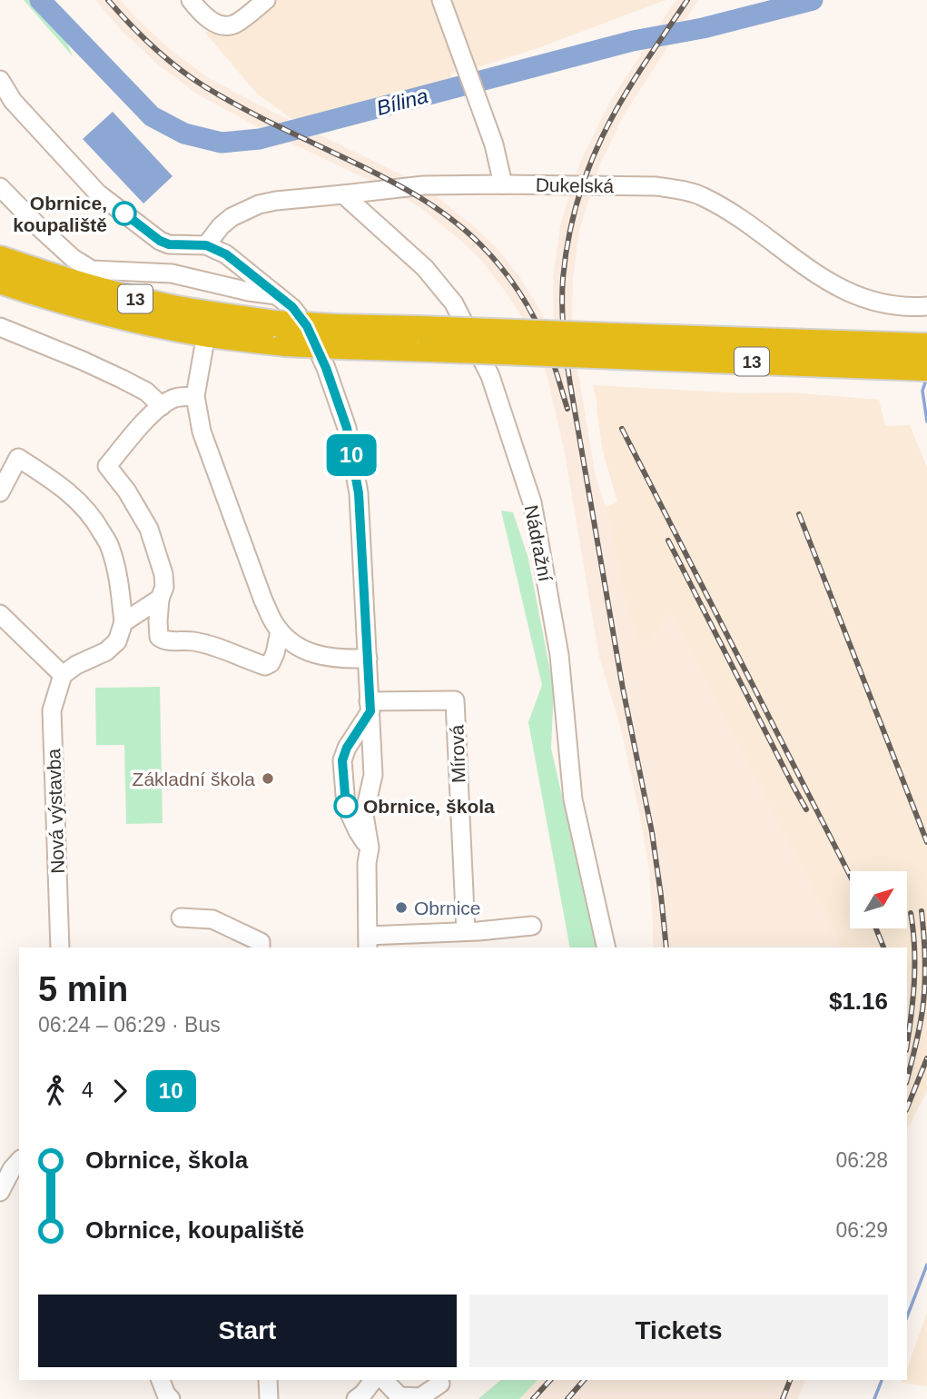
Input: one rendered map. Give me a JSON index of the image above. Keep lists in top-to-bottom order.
{
  "streets": {
    "highway": ["13"],
    "street": [
      "Dukelská",
      "Nádražní",
      "Mírová",
      "Nová výstavba"
    ]
  },
  "crossings": [
    ["Dukelská", "Nádražní"]
  ],
  "water": ["Bílina"],
  "places": [
    "Obrnice, koupaliště",
    "Základní škola",
    "Obrnice, škola",
    "Obrnice"
  ],
  "lines": ["bus line 10"],
  "north": "top right",
  "page": {
    "on_map": "10",
    "heading": ["5 min", "06:24 – 06:29 · Bus", "$1.16"],
    "legs": ["4", "10"],
    "list": [
      {
        "name": "Obrnice, škola",
        "value": "06:28"
      },
      {
        "name": "Obrnice, koupaliště",
        "value": "06:29"
      }
    ],
    "buttons": ["Start", "Tickets"]
  }
}
